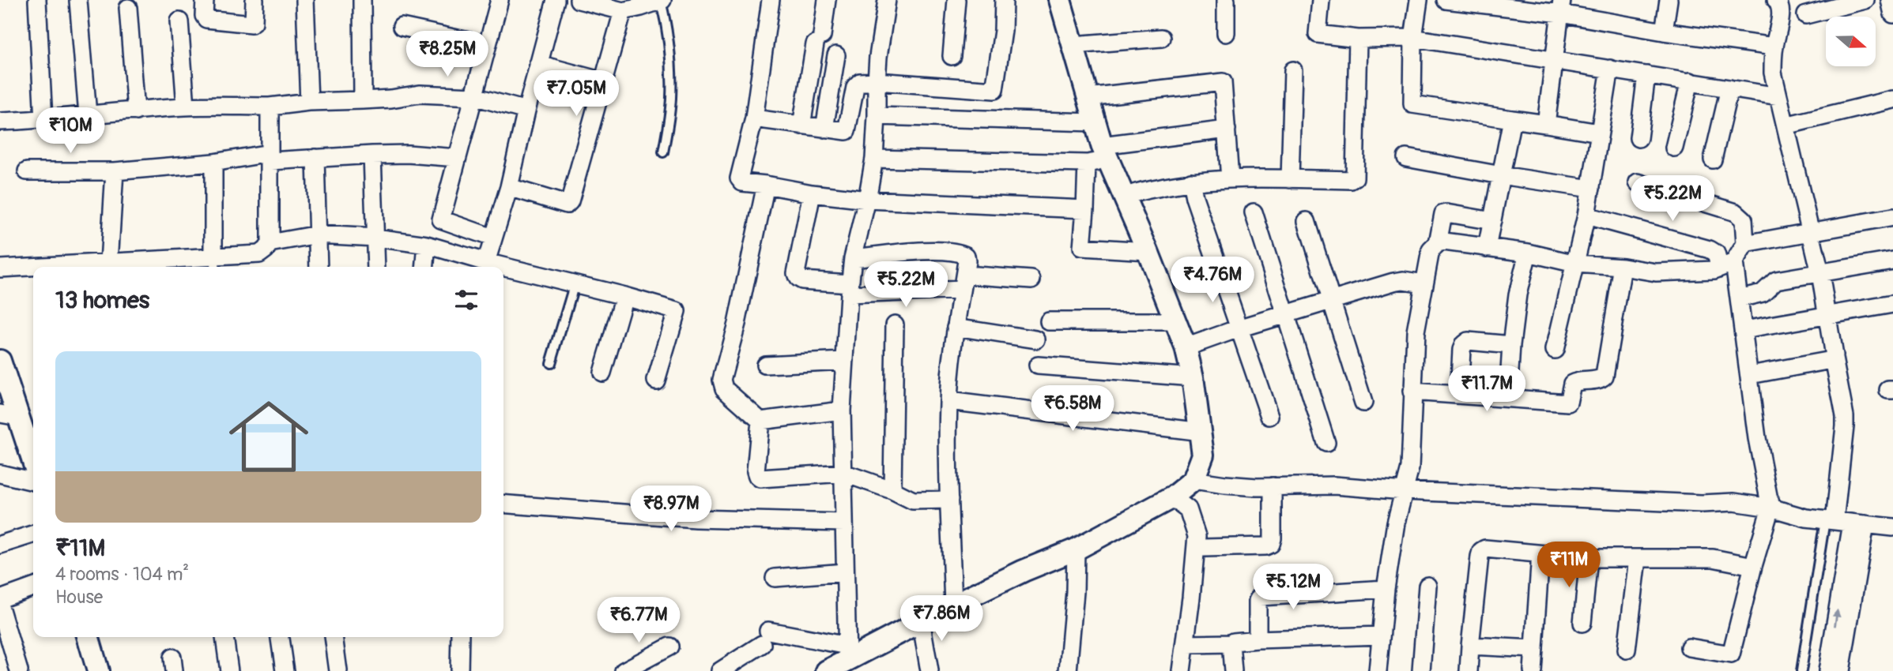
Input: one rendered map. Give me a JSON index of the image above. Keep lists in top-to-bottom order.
{
  "north": "right",
  "page": {
    "price": [
      "₹8.25M",
      "₹7.05M",
      "₹10M",
      "₹5.22M",
      "₹4.76M",
      "₹5.22M",
      "₹11.7M",
      "₹6.58M",
      "₹8.97M",
      "₹11M",
      "₹5.12M",
      "₹7.86M",
      "₹6.77M"
    ],
    "heading": "13 homes",
    "list": [
      {
        "name": "₹11M",
        "note": "4 rooms · 104 m² · House"
      }
    ]
  }
}
